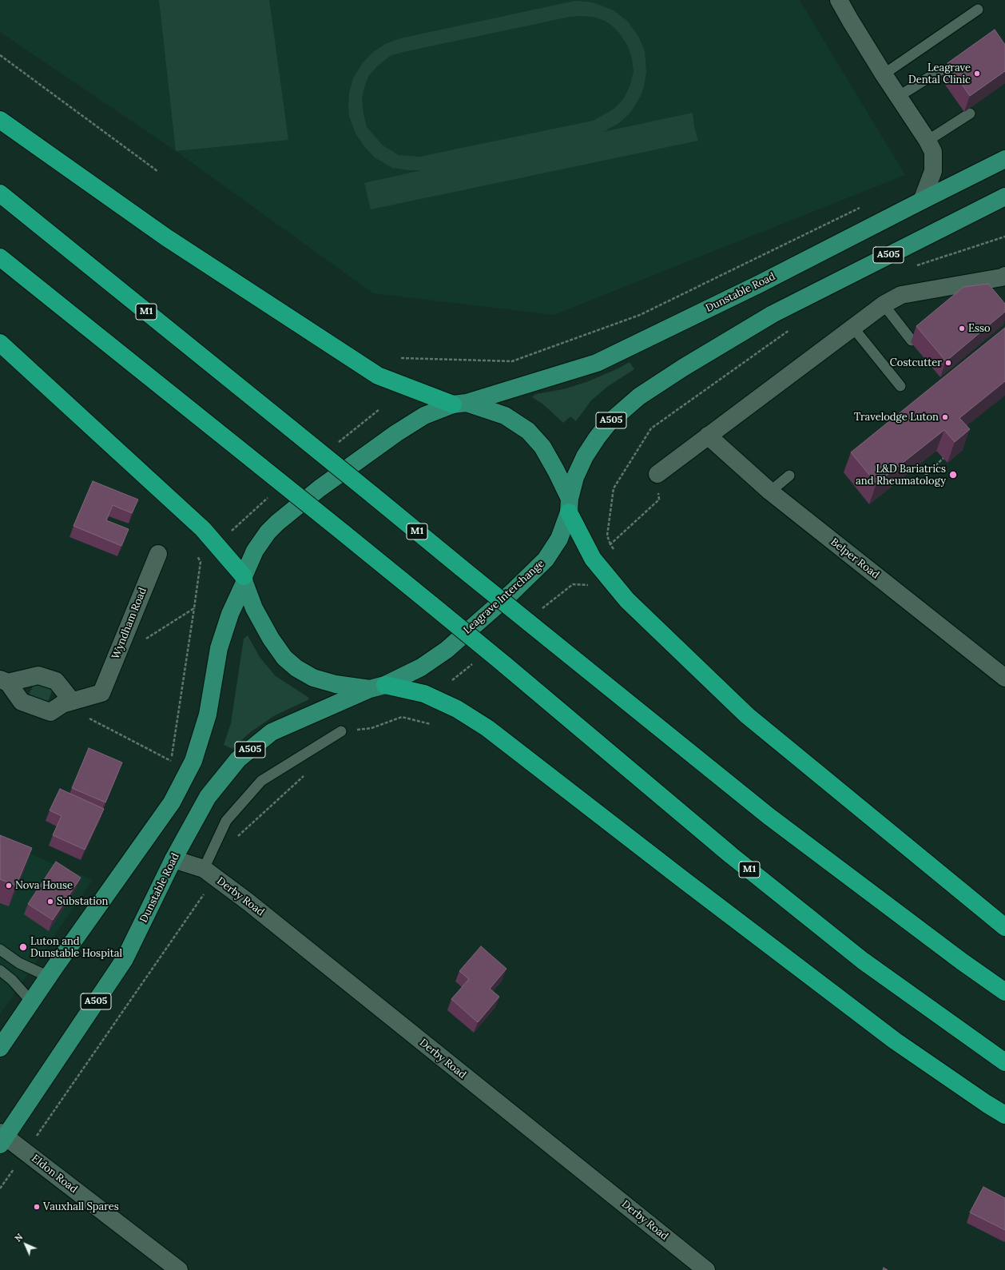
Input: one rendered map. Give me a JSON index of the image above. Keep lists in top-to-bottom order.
{
  "streets": {
    "highway": ["M1"],
    "main road": ["A505", "Dunstable Road", "Leagrave Interchange"],
    "street": [
      "Belper Road",
      "Wyndham Road",
      "Derby Road",
      "Eldon Road"
    ]
  },
  "crossings": [
    ["A505", "Leagrave Interchange"],
    ["Dunstable Road", "Leagrave Interchange"],
    ["Dunstable Road", "Derby Road"],
    ["Dunstable Road", "Eldon Road"]
  ],
  "places": [
    "Leagrave Dental Clinic",
    "Esso",
    "Costcutter",
    "Travelodge Luton",
    "L&D Bariatrics and Rheumatology",
    "Nova House",
    "Substation",
    "Luton and Dunstable Hospital",
    "Vauxhall Spares"
  ],
  "north": "top left"
}
